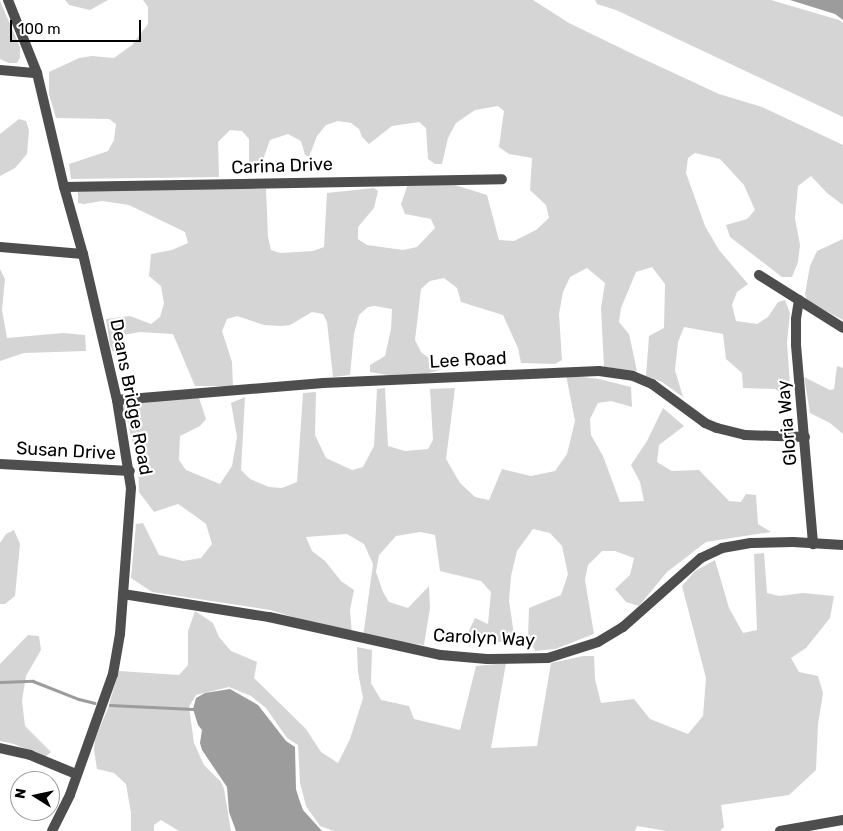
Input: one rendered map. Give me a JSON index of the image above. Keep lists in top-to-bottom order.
{
  "streets": {
    "street": [
      "Carina Drive",
      "Lee Road",
      "Deans Bridge Road",
      "Gloria Way",
      "Susan Drive",
      "Carolyn Way"
    ]
  },
  "crossings": [
    ["Carina Drive", "Deans Bridge Road"],
    ["Lee Road", "Deans Bridge Road"],
    ["Lee Road", "Gloria Way"],
    ["Deans Bridge Road", "Susan Drive"],
    ["Deans Bridge Road", "Carolyn Way"],
    ["Gloria Way", "Carolyn Way"]
  ],
  "scale_bar": "100 m",
  "north": "left"
}
